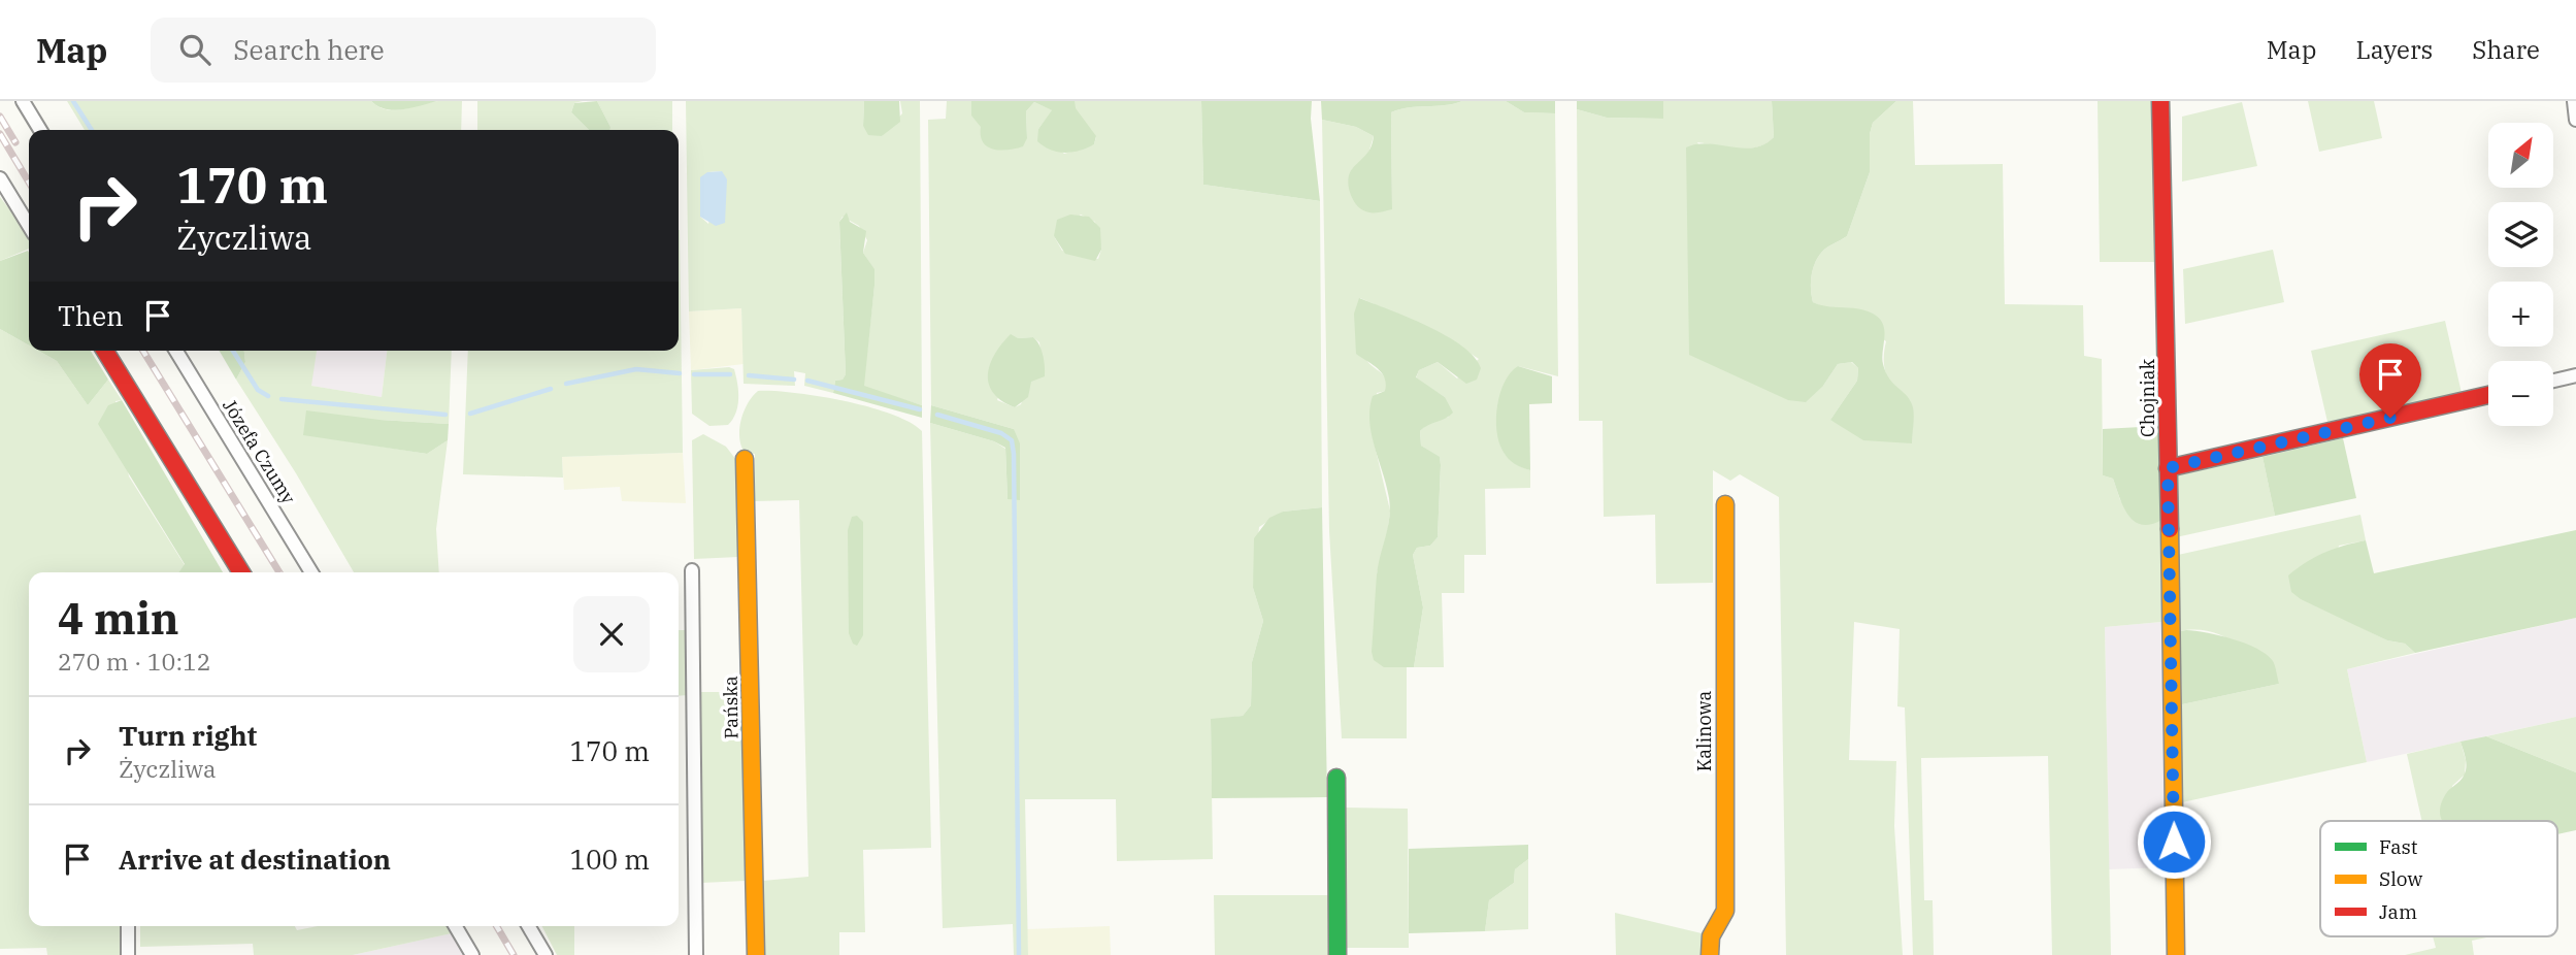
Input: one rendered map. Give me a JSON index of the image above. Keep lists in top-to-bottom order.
{
  "streets": {
    "street": [
      "Chojniak",
      "Józefa Czumy",
      "Pańska",
      "Kalinowa"
    ]
  },
  "legend": ["Fast", "Slow", "Jam"],
  "north": "top right",
  "page": {
    "header": "Map",
    "search": "Search here",
    "nav": ["Map", "Layers", "Share"],
    "map_buttons": ["+", "−"],
    "turn": ["170 m", "Życzliwa"],
    "then": "Then",
    "heading": ["4 min", "270 m · 10:12"],
    "list": [
      {
        "name": "Turn right",
        "note": "Życzliwa",
        "value": "170 m"
      },
      {
        "name": "Arrive at destination",
        "value": "100 m"
      }
    ]
  }
}
